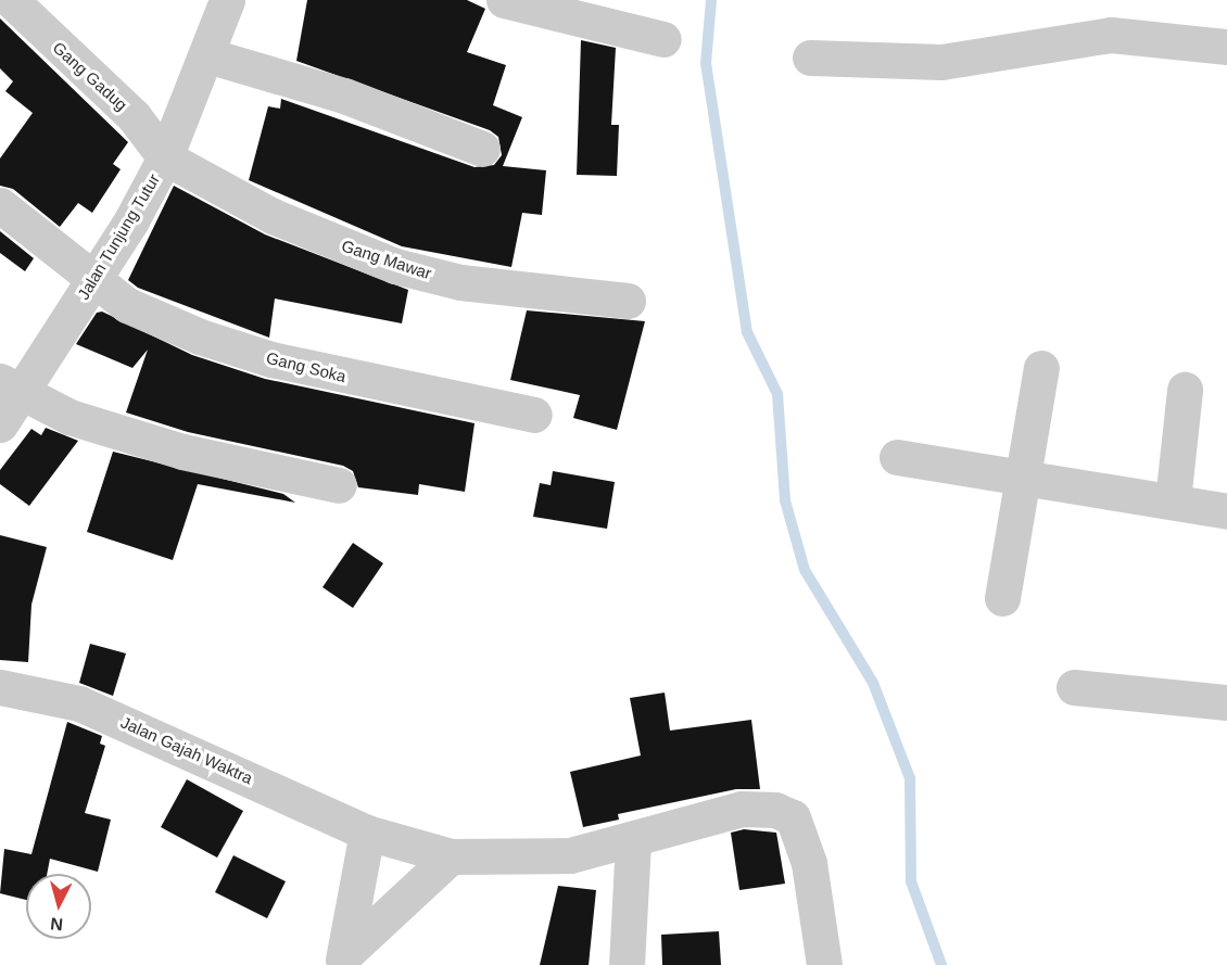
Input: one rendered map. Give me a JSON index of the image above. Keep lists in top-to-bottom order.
{
  "streets": {
    "street": [
      "Gang Gadug",
      "Jalan Tunjung Tutur",
      "Gang Mawar",
      "Gang Soka",
      "Jalan Gajah Waktra"
    ]
  },
  "crossings": [
    ["Gang Gadug", "Jalan Tunjung Tutur"],
    ["Gang Gadug", "Gang Mawar"],
    ["Jalan Tunjung Tutur", "Gang Mawar"],
    ["Jalan Tunjung Tutur", "Gang Soka"]
  ],
  "north": "bottom"
}
